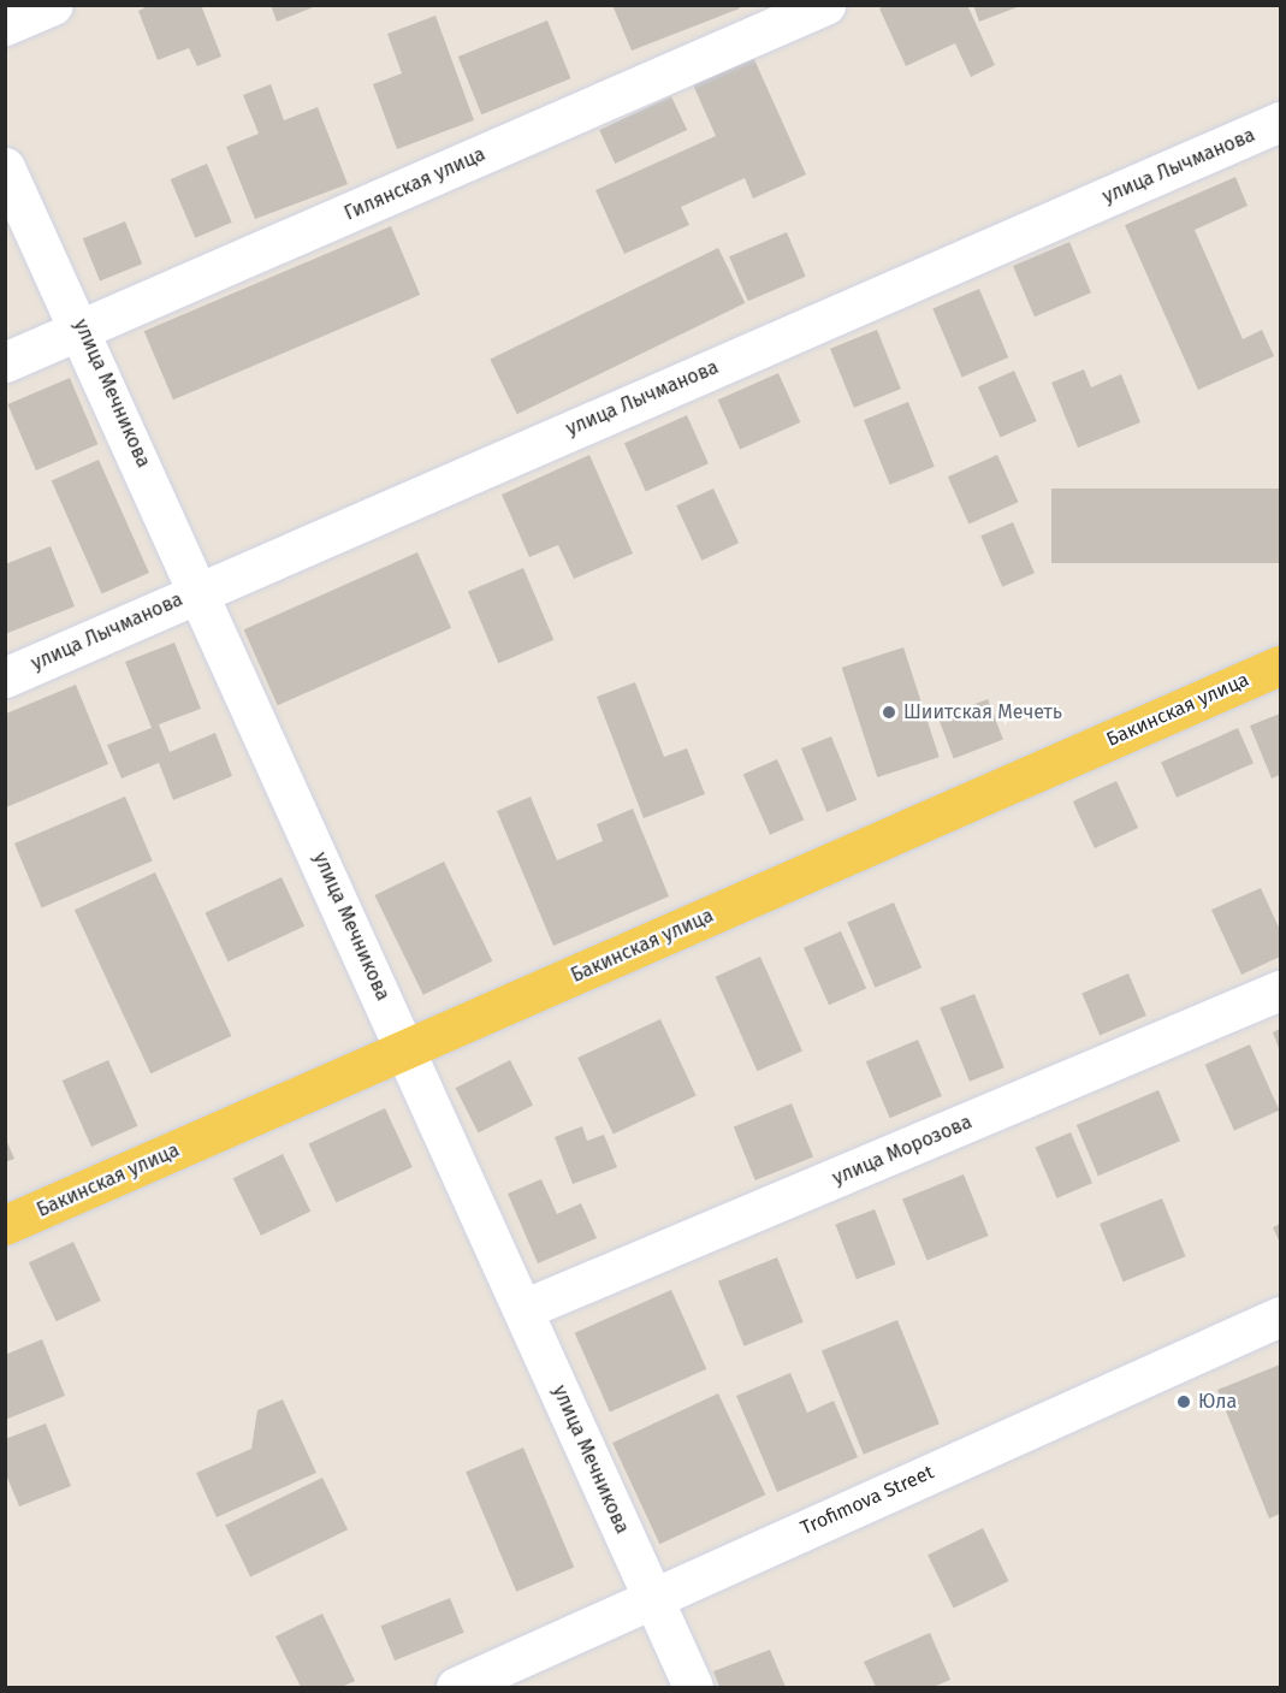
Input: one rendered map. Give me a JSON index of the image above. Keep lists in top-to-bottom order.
{
  "streets": {
    "main road": ["Бакинская улица"],
    "street": [
      "улица Лычманова",
      "Гилянская улица",
      "улица Мечникова",
      "улица Морозова",
      "Trofimova Street"
    ]
  },
  "crossings": [
    ["улица Лычманова", "улица Мечникова"],
    ["Гилянская улица", "улица Мечникова"],
    ["улица Мечникова", "Бакинская улица"],
    ["улица Мечникова", "улица Морозова"],
    ["улица Мечникова", "Trofimova Street"]
  ],
  "places": ["Шиитская Мечеть", "Юла"]
}
